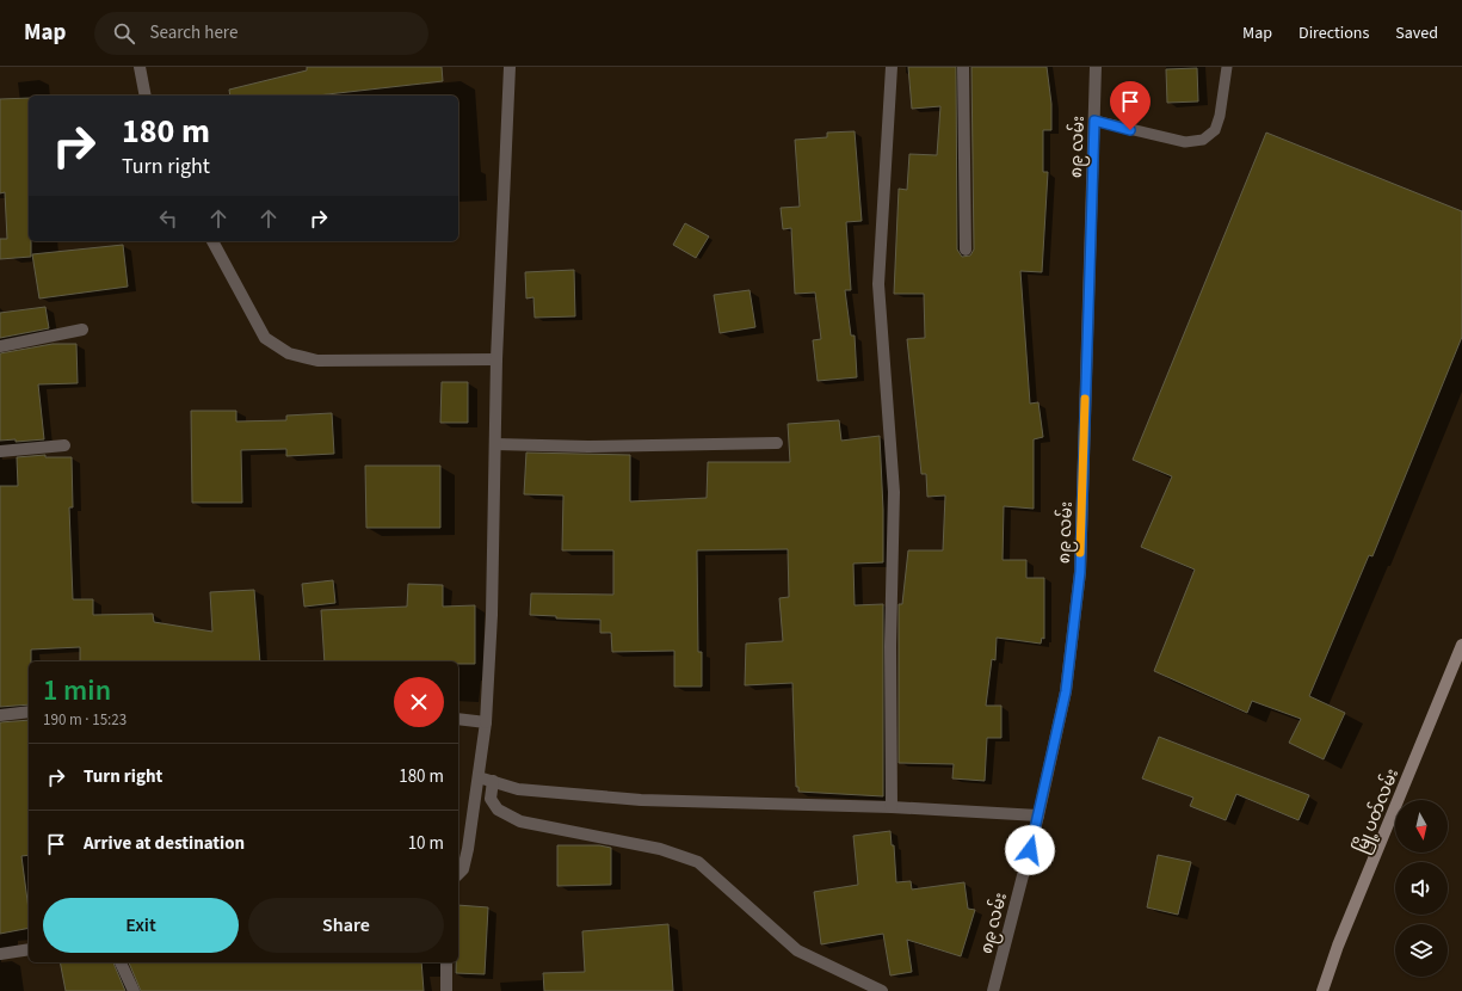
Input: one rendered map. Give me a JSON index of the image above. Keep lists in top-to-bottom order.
{
  "streets": {
    "main road": ["မြို့ပတ်လမ်း"],
    "street": ["၈၉ လမ်း"]
  },
  "north": "bottom",
  "page": {
    "header": "Map",
    "search": "Search here",
    "nav": ["Map", "Directions", "Saved"],
    "turn": ["180 m", "Turn right"],
    "heading": ["1 min", "190 m · 15:23"],
    "list": [
      {
        "name": "Turn right",
        "value": "180 m"
      },
      {
        "name": "Arrive at destination",
        "value": "10 m"
      }
    ],
    "buttons": ["Exit", "Share"]
  }
}
